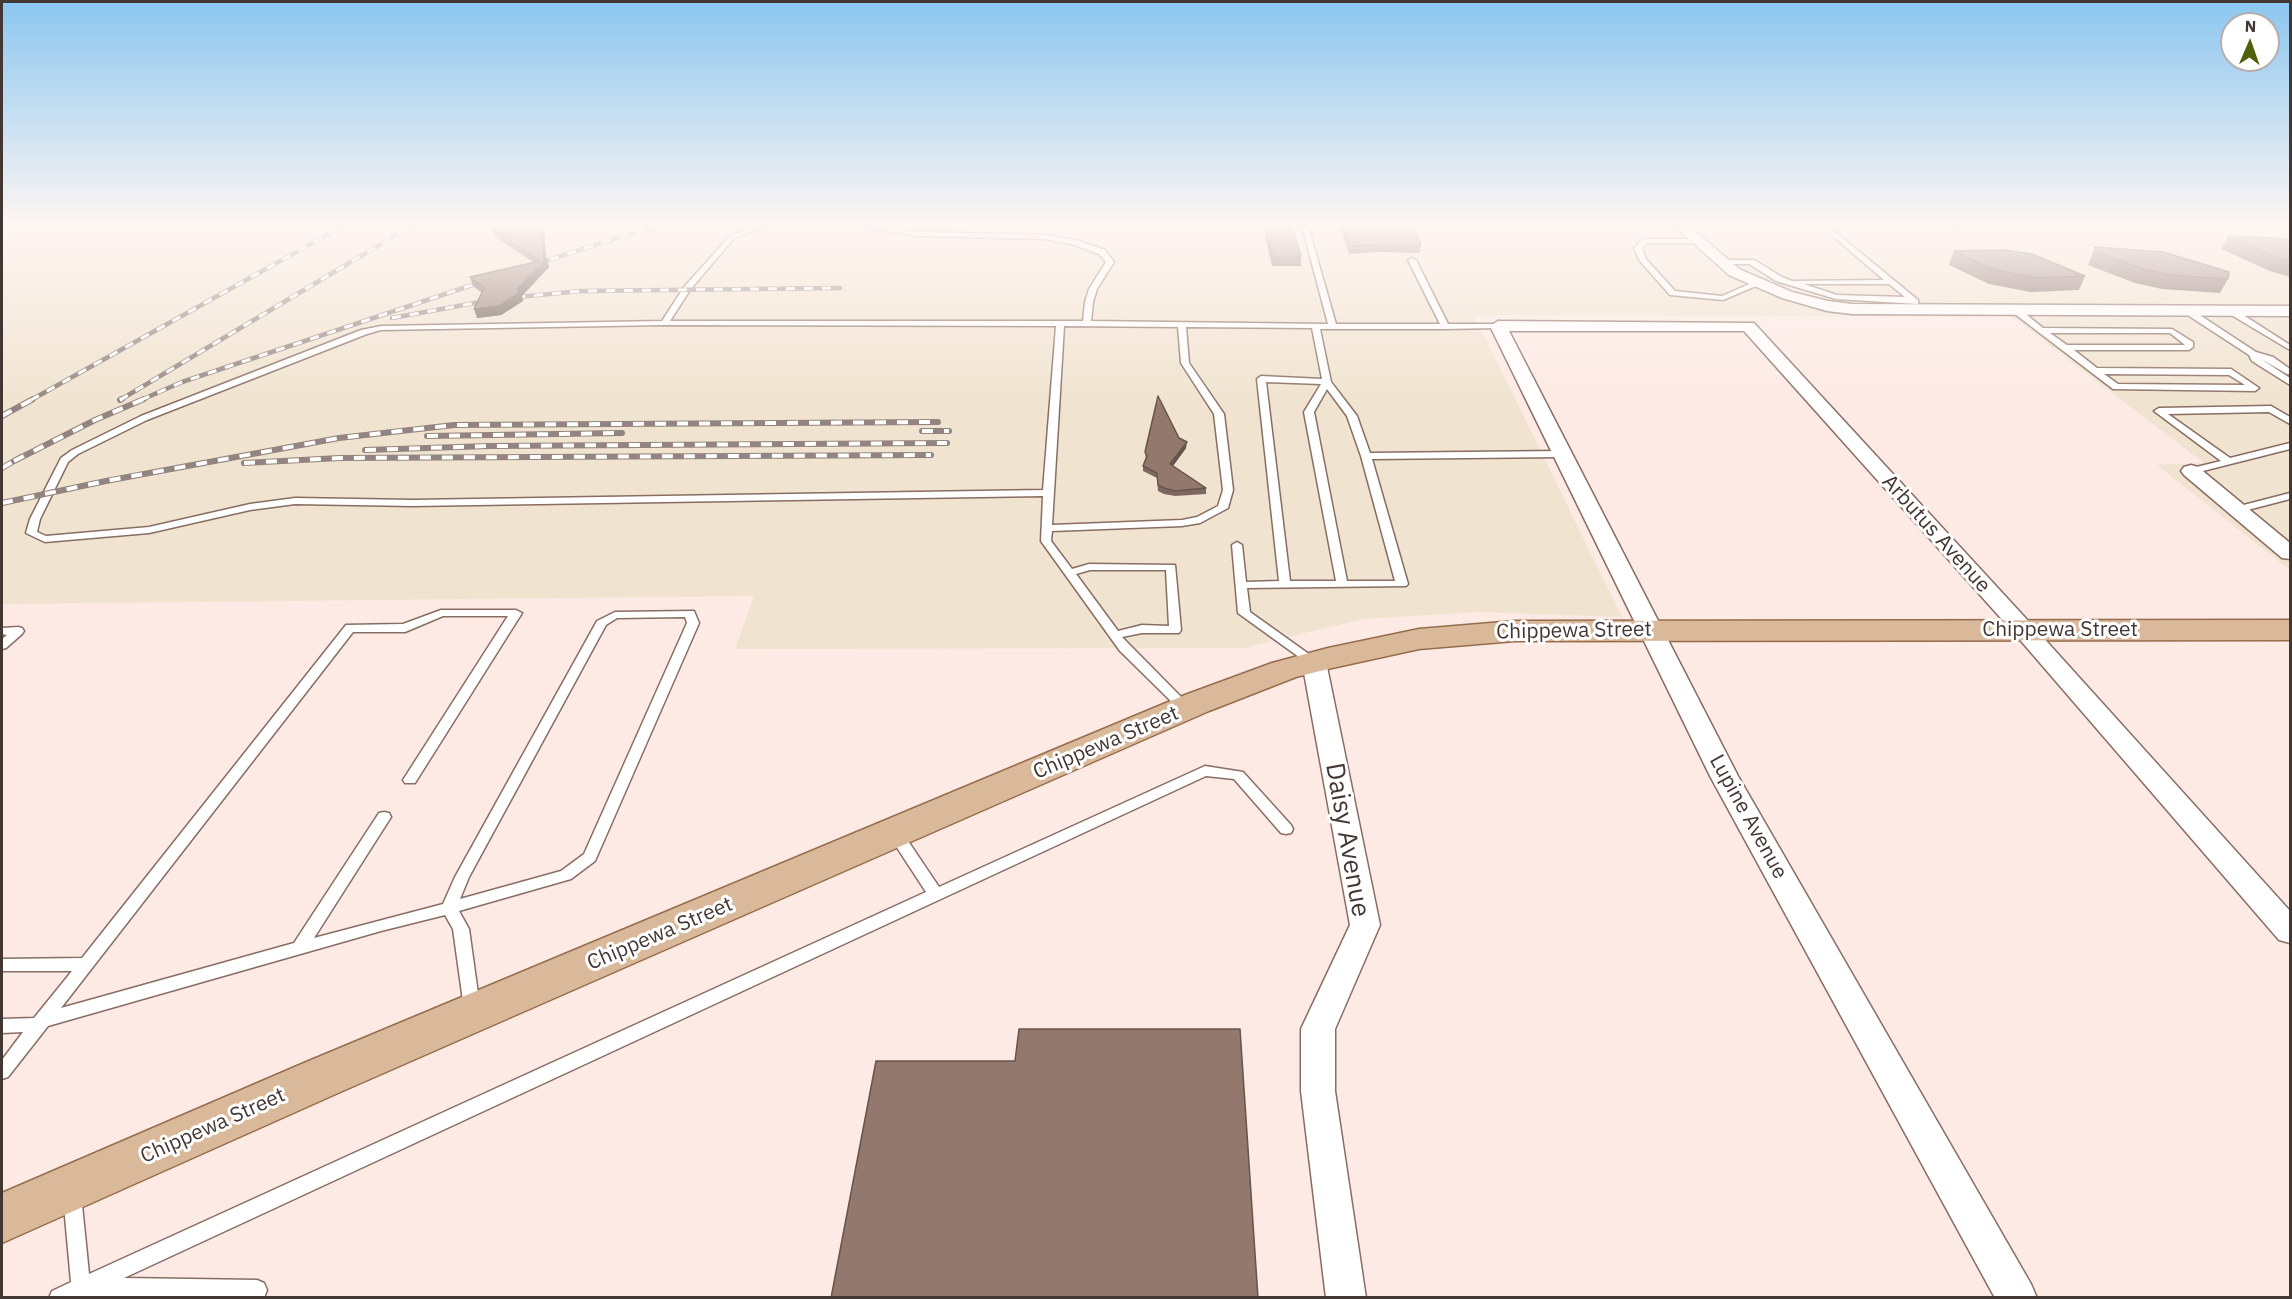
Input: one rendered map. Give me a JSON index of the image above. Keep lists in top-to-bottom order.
{
  "streets": {
    "main road": ["Chippewa Street"],
    "street": ["Arbutus Avenue", "Lupine Avenue", "Daisy Avenue"]
  },
  "crossings": [
    ["Arbutus Avenue", "Chippewa Street"],
    ["Arbutus Avenue", "Lupine Avenue"],
    ["Chippewa Street", "Lupine Avenue"],
    ["Chippewa Street", "Daisy Avenue"]
  ],
  "north": "top"
}
